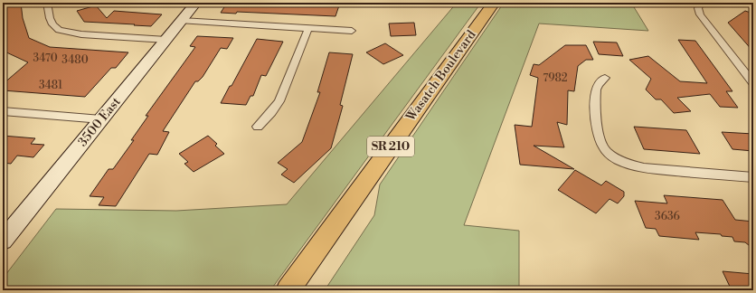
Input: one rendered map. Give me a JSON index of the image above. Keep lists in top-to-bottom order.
{
  "streets": {
    "main road": ["Wasatch Boulevard", "3500 East", "SR 210"]
  },
  "house_numbers": [
    "3470",
    "3480",
    "7982",
    "3481",
    "3636"
  ]
}
